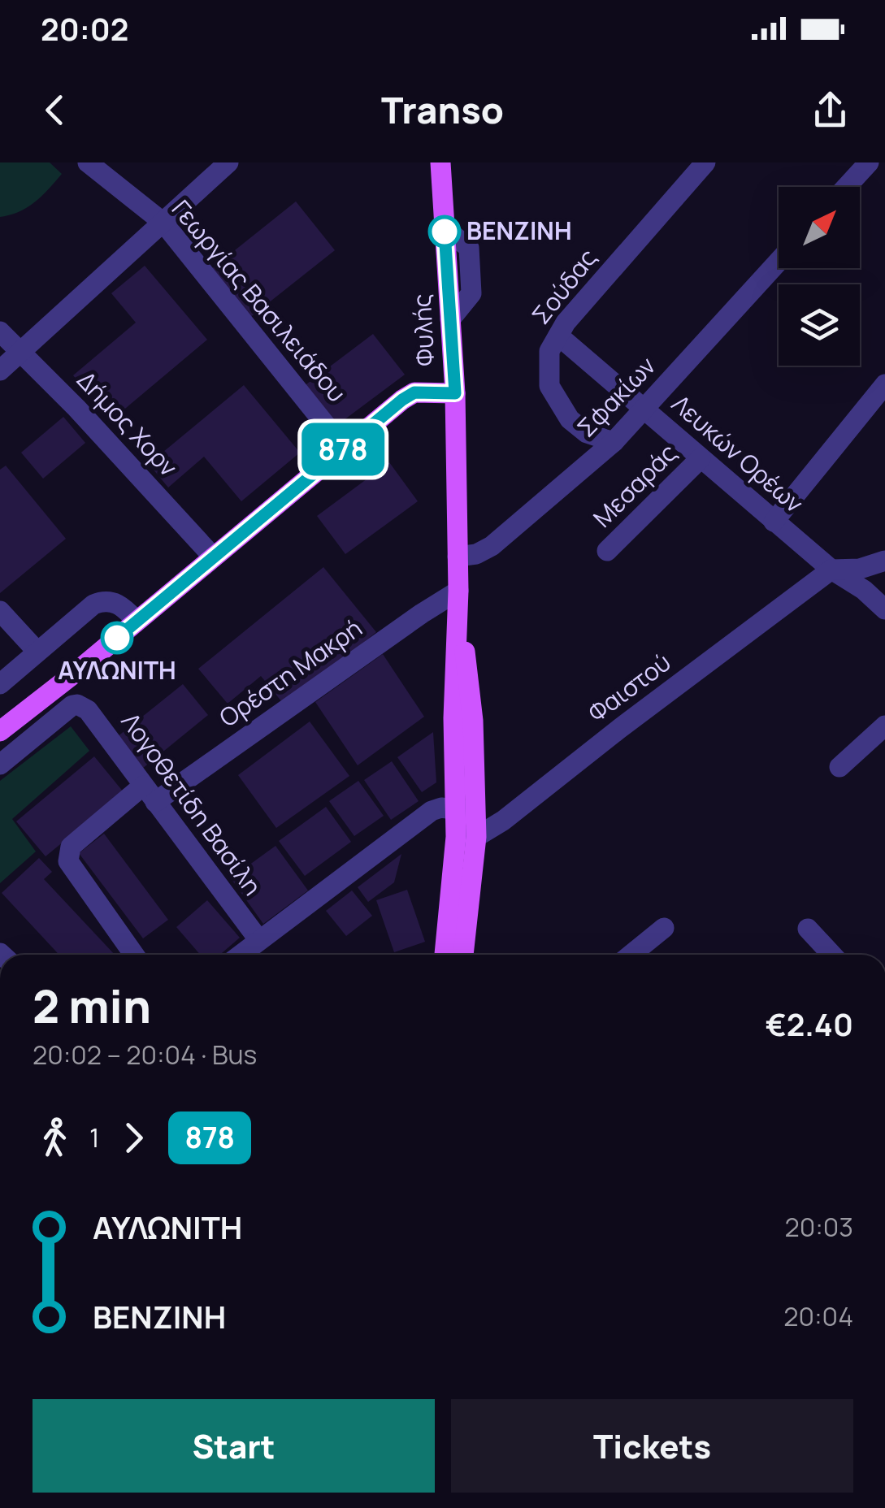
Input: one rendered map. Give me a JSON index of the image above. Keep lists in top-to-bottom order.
{
  "streets": {
    "main road": ["Φυλής"],
    "street": [
      "Σούδας",
      "Γεωργίας Βασιλειάδου",
      "Σφακίων",
      "Δήμος Χορν",
      "Λευκών Ορέων",
      "Μεσαράς",
      "Ορέστη Μακρή",
      "Φαιστού",
      "Λογοθετίδη Βασίλη"
    ]
  },
  "crossings": [
    ["Σούδας", "Σφακίων"],
    ["Σούδας", "Λευκών Ορέων"],
    ["Φυλής", "Σφακίων"],
    ["Φυλής", "Ορέστη Μακρή"],
    ["Φυλής", "Φαιστού"],
    ["Σφακίων", "Λευκών Ορέων"],
    ["Λευκών Ορέων", "Μεσαράς"],
    ["Λευκών Ορέων", "Φαιστού"],
    ["Ορέστη Μακρή", "Λογοθετίδη Βασίλη"]
  ],
  "places": ["ΒΕΝΖΙΝΗ", "ΑΥΛΩΝΙΤΗ"],
  "lines": ["bus line 878"],
  "north": "top right",
  "page": {
    "status": "20:02",
    "header": "Transo",
    "on_map": "878",
    "heading": ["2 min", "20:02 – 20:04 · Bus", "€2.40"],
    "legs": ["1", "878"],
    "list": [
      {
        "name": "ΑΥΛΩΝΙΤΗ",
        "value": "20:03"
      },
      {
        "name": "ΒΕΝΖΙΝΗ",
        "value": "20:04"
      }
    ],
    "buttons": ["Start", "Tickets"]
  }
}
